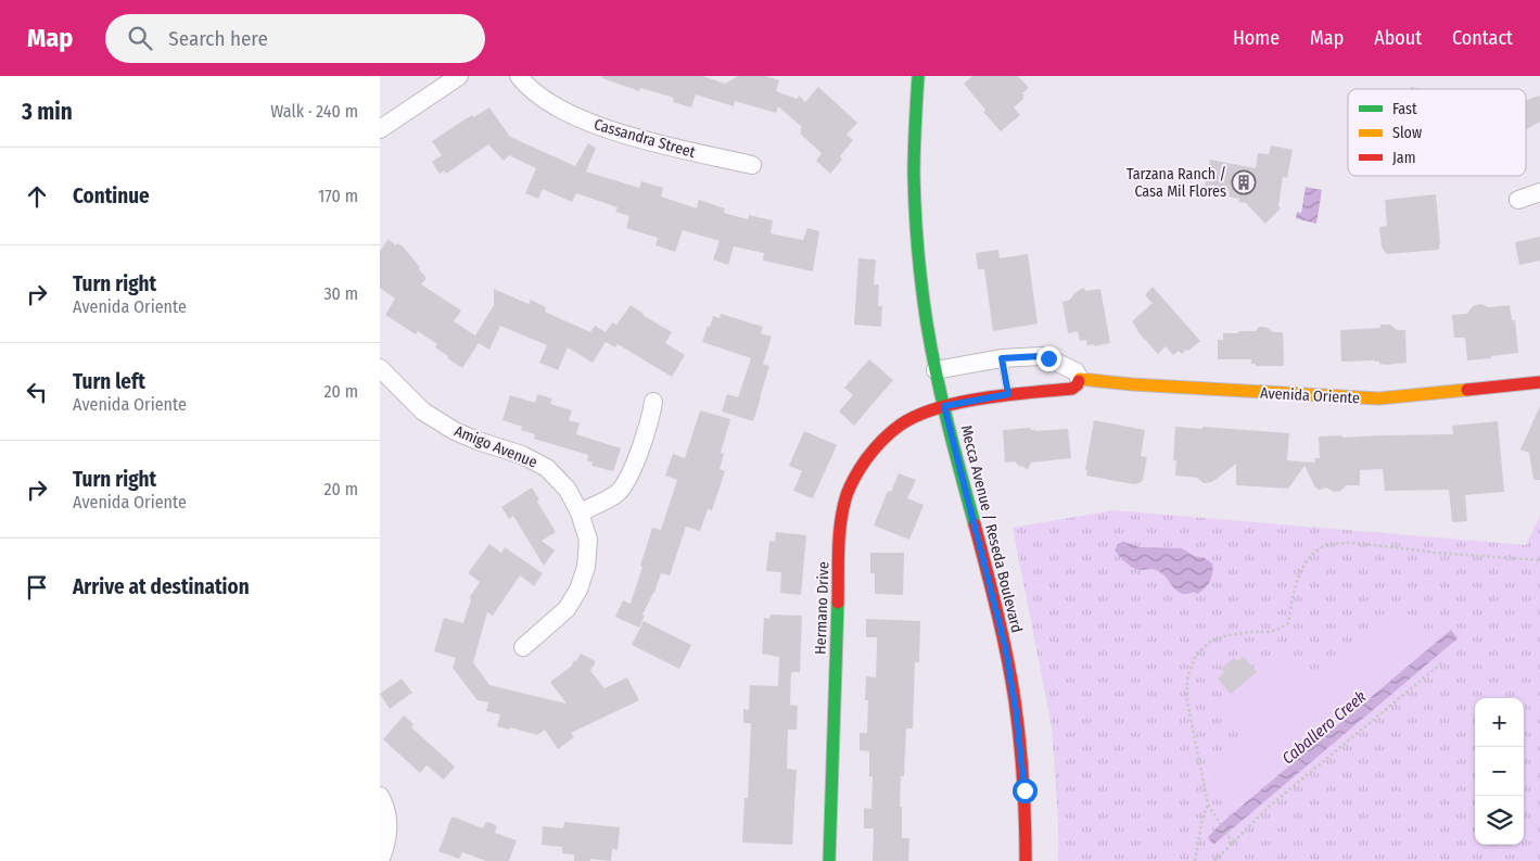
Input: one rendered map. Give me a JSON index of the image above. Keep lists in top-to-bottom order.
{
  "streets": {
    "street": [
      "Cassandra Street",
      "Avenida Oriente",
      "Amigo Avenue",
      "Mecca Avenue / Reseda Boulevard",
      "Hermano Drive"
    ]
  },
  "crossings": [
    ["Mecca Avenue / Reseda Boulevard", "Hermano Drive"]
  ],
  "water": ["Caballero Creek"],
  "places": {
    "building": ["Tarzana Ranch / Casa Mil Flores"]
  },
  "legend": ["Fast", "Slow", "Jam"],
  "page": {
    "header": "Map",
    "search": "Search here",
    "nav": [
      "Home",
      "Map",
      "About",
      "Contact"
    ],
    "heading": ["3 min", "Walk · 240 m"],
    "list": [
      ["Continue", "170 m"],
      ["Turn right", "Avenida Oriente", "30 m"],
      ["Turn left", "Avenida Oriente", "20 m"],
      ["Turn right", "Avenida Oriente", "20 m"],
      "Arrive at destination"
    ],
    "map_buttons": ["+", "−"]
  }
}
